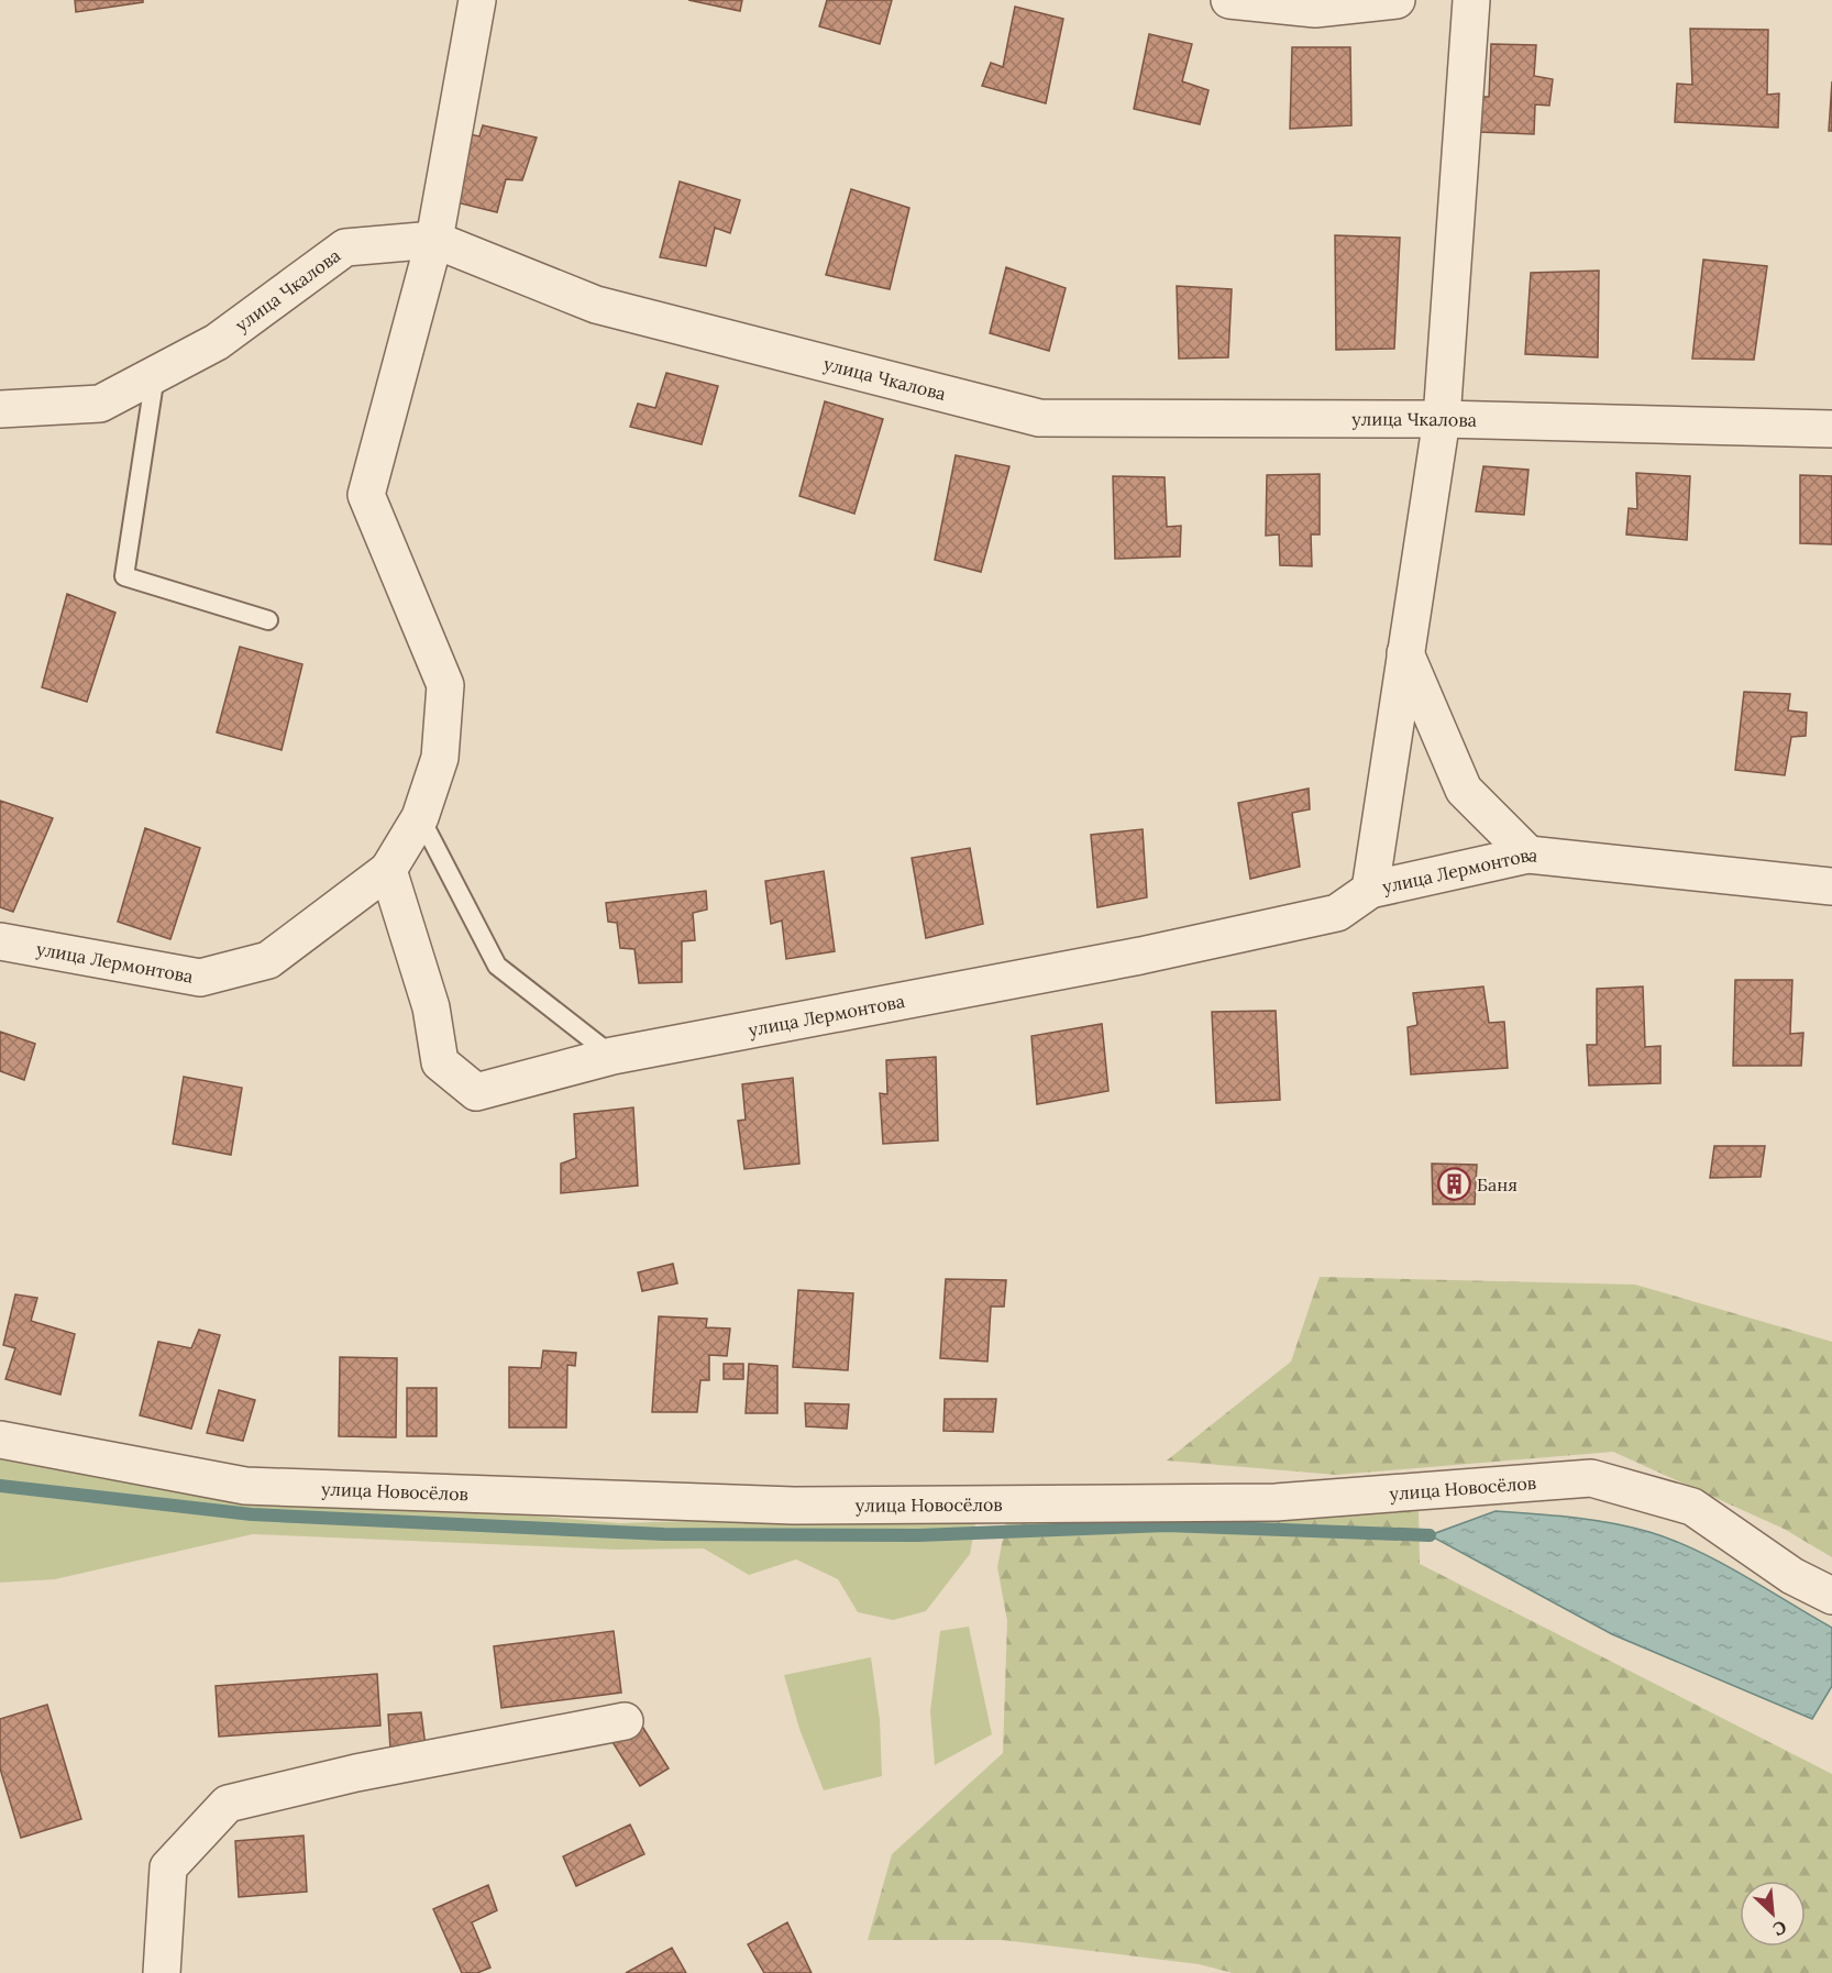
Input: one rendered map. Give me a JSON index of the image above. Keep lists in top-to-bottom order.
{
  "streets": {
    "street": ["улица Чкалова", "улица Лермонтова", "улица Новосёлов"]
  },
  "places": {
    "building": ["Баня"]
  },
  "north": "bottom right"
}
